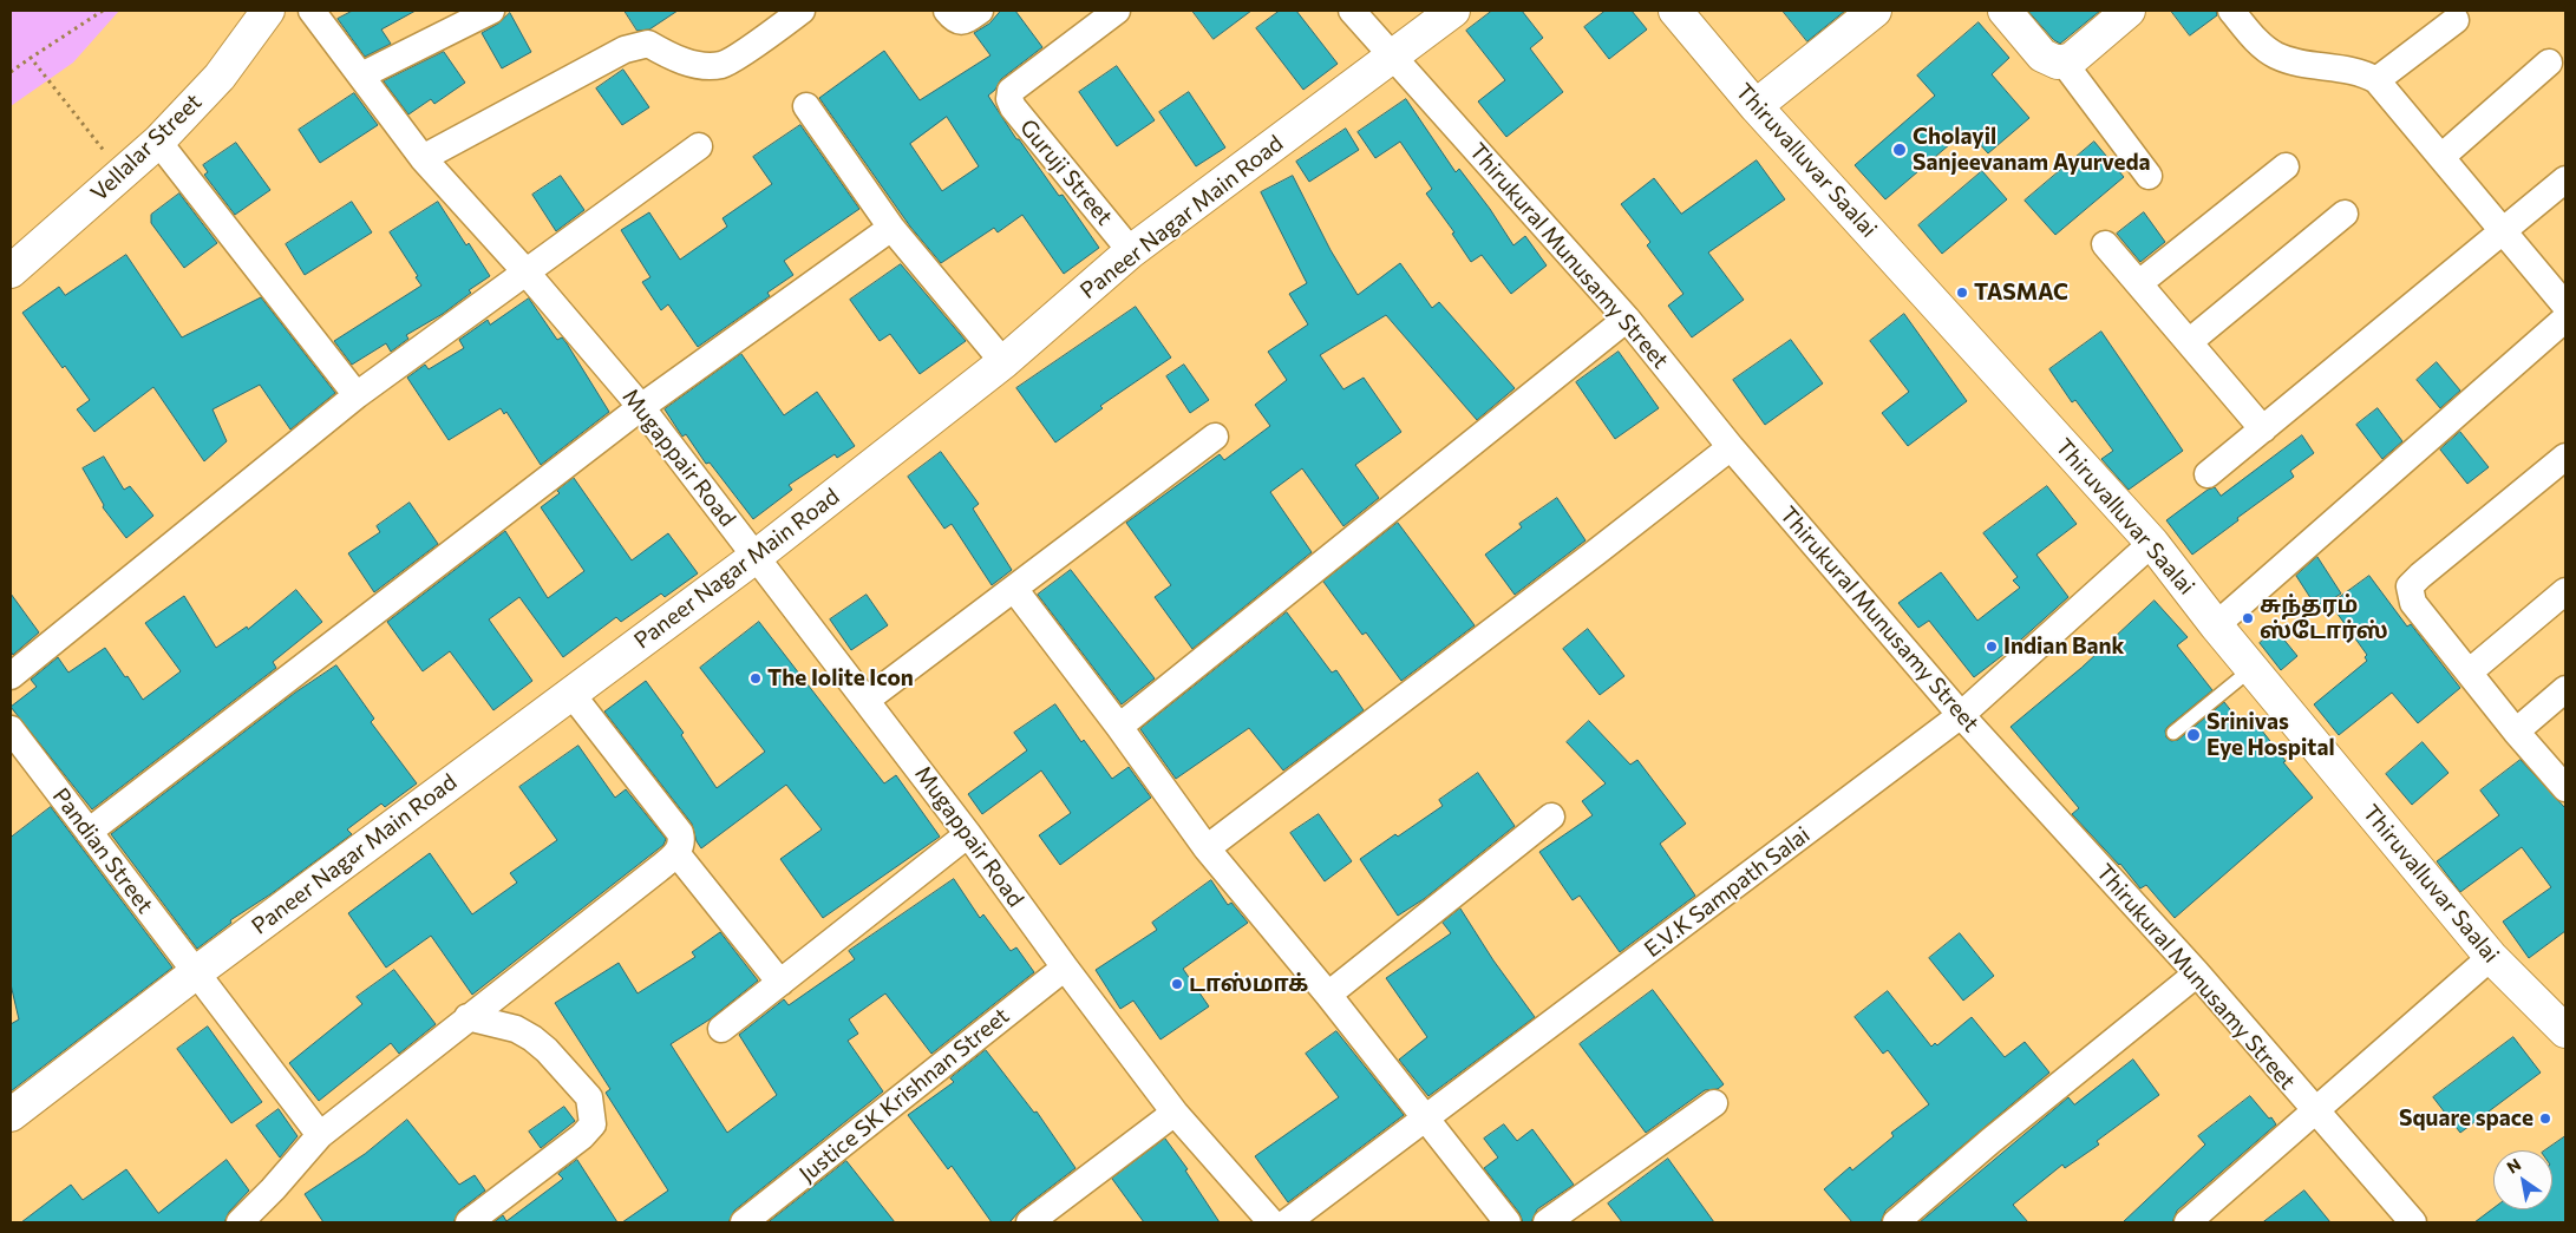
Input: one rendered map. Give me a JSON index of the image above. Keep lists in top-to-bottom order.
{
  "streets": {
    "street": [
      "Vellalar Street",
      "Thiruvalluvar Saalai",
      "Guruji Street",
      "Paneer Nagar Main Road",
      "Thirukural Munusamy Street",
      "Mugappair Road",
      "Pandian Street",
      "E.V.K Sampath Salai",
      "Justice SK Krishnan Street"
    ]
  },
  "crossings": [
    ["Thiruvalluvar Saalai", "E.V.K Sampath Salai"],
    ["Guruji Street", "Paneer Nagar Main Road"],
    ["Paneer Nagar Main Road", "Thirukural Munusamy Street"],
    ["Paneer Nagar Main Road", "Mugappair Road"],
    ["Paneer Nagar Main Road", "Pandian Street"],
    ["Thirukural Munusamy Street", "E.V.K Sampath Salai"],
    ["Mugappair Road", "Justice SK Krishnan Street"]
  ],
  "places": [
    "Cholayil Sanjeevanam Ayurveda",
    "TASMAC",
    "சுந்தரம் ஸ்டோர்ஸ்",
    "Indian Bank",
    "The Iolite Icon",
    "Srinivas Eye Hospital",
    "டாஸ்மாக்",
    "Square space"
  ],
  "north": "top left"
}
